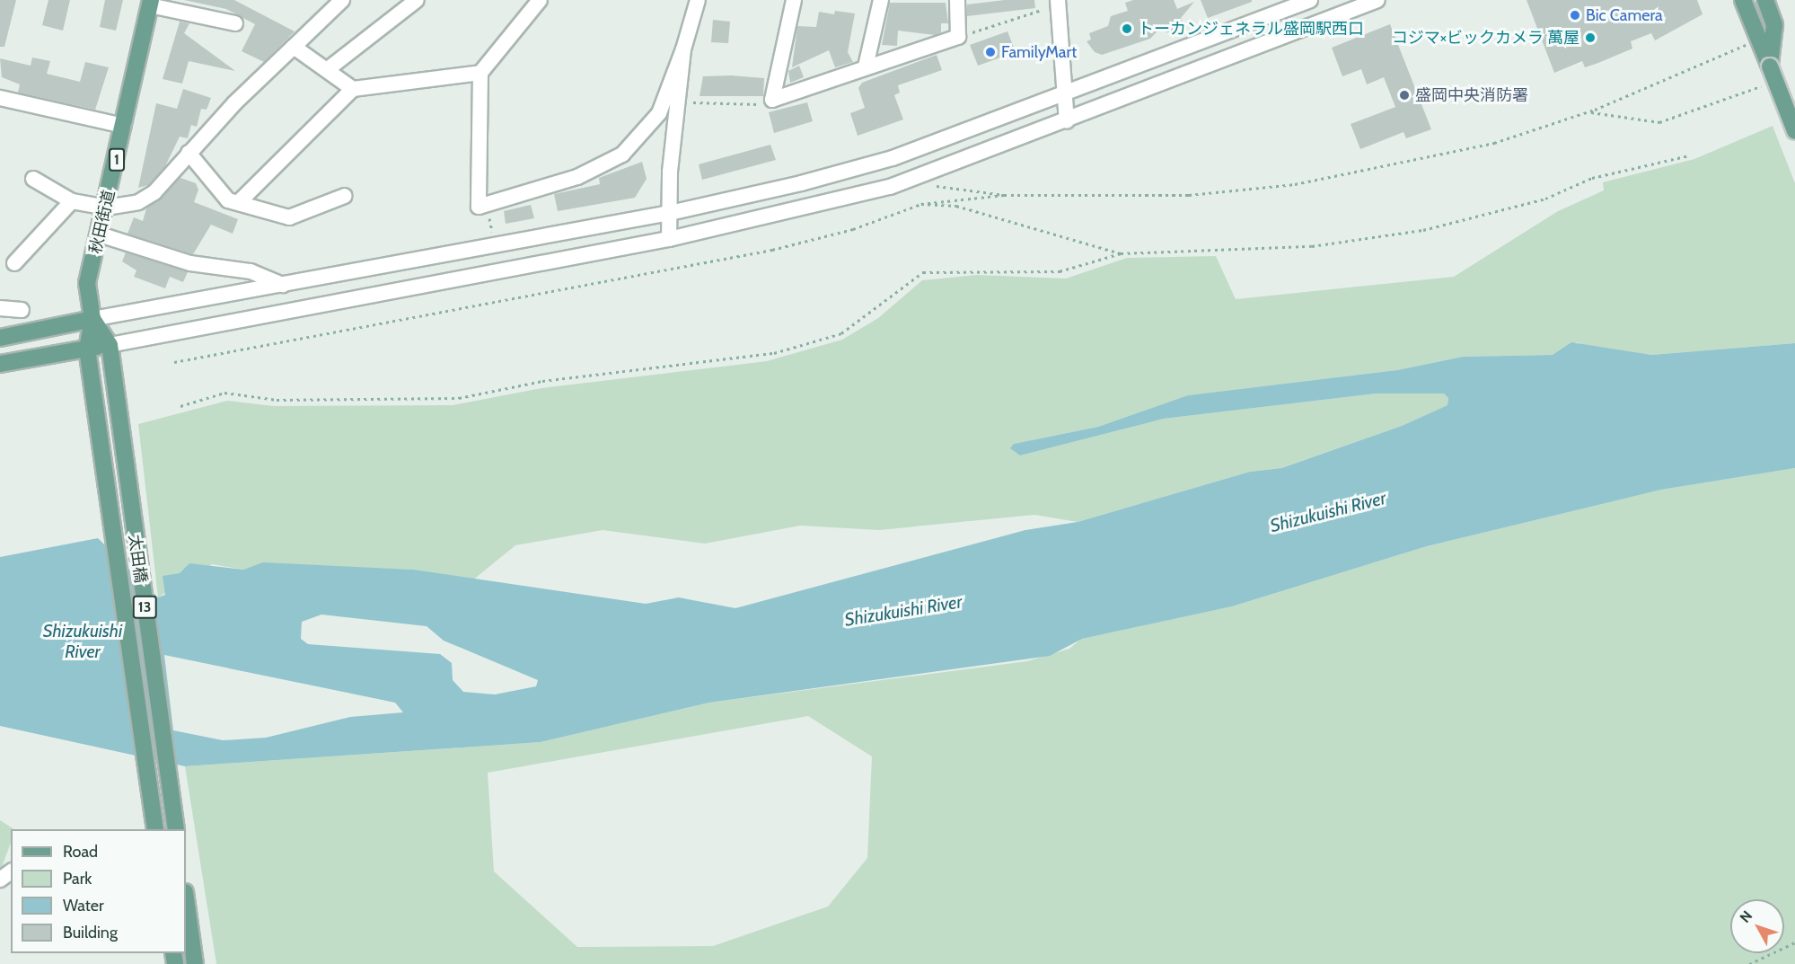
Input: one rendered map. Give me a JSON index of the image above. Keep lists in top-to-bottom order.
{
  "streets": {
    "main road": [
      "1",
      "秋田街道",
      "太田橋",
      "13"
    ]
  },
  "crossings": [
    ["1", "秋田街道"],
    ["1", "太田橋"],
    ["1", "13"],
    ["秋田街道", "13"],
    ["太田橋", "13"]
  ],
  "water": ["Shizukuishi River"],
  "places": [
    "Bic Camera",
    "トーカンジェネラル盛岡駅西口",
    "コジマ×ビックカメラ 萬屋",
    "FamilyMart",
    "盛岡中央消防署"
  ],
  "legend": [
    "Road",
    "Park",
    "Water",
    "Building"
  ],
  "north": "top left"
}
